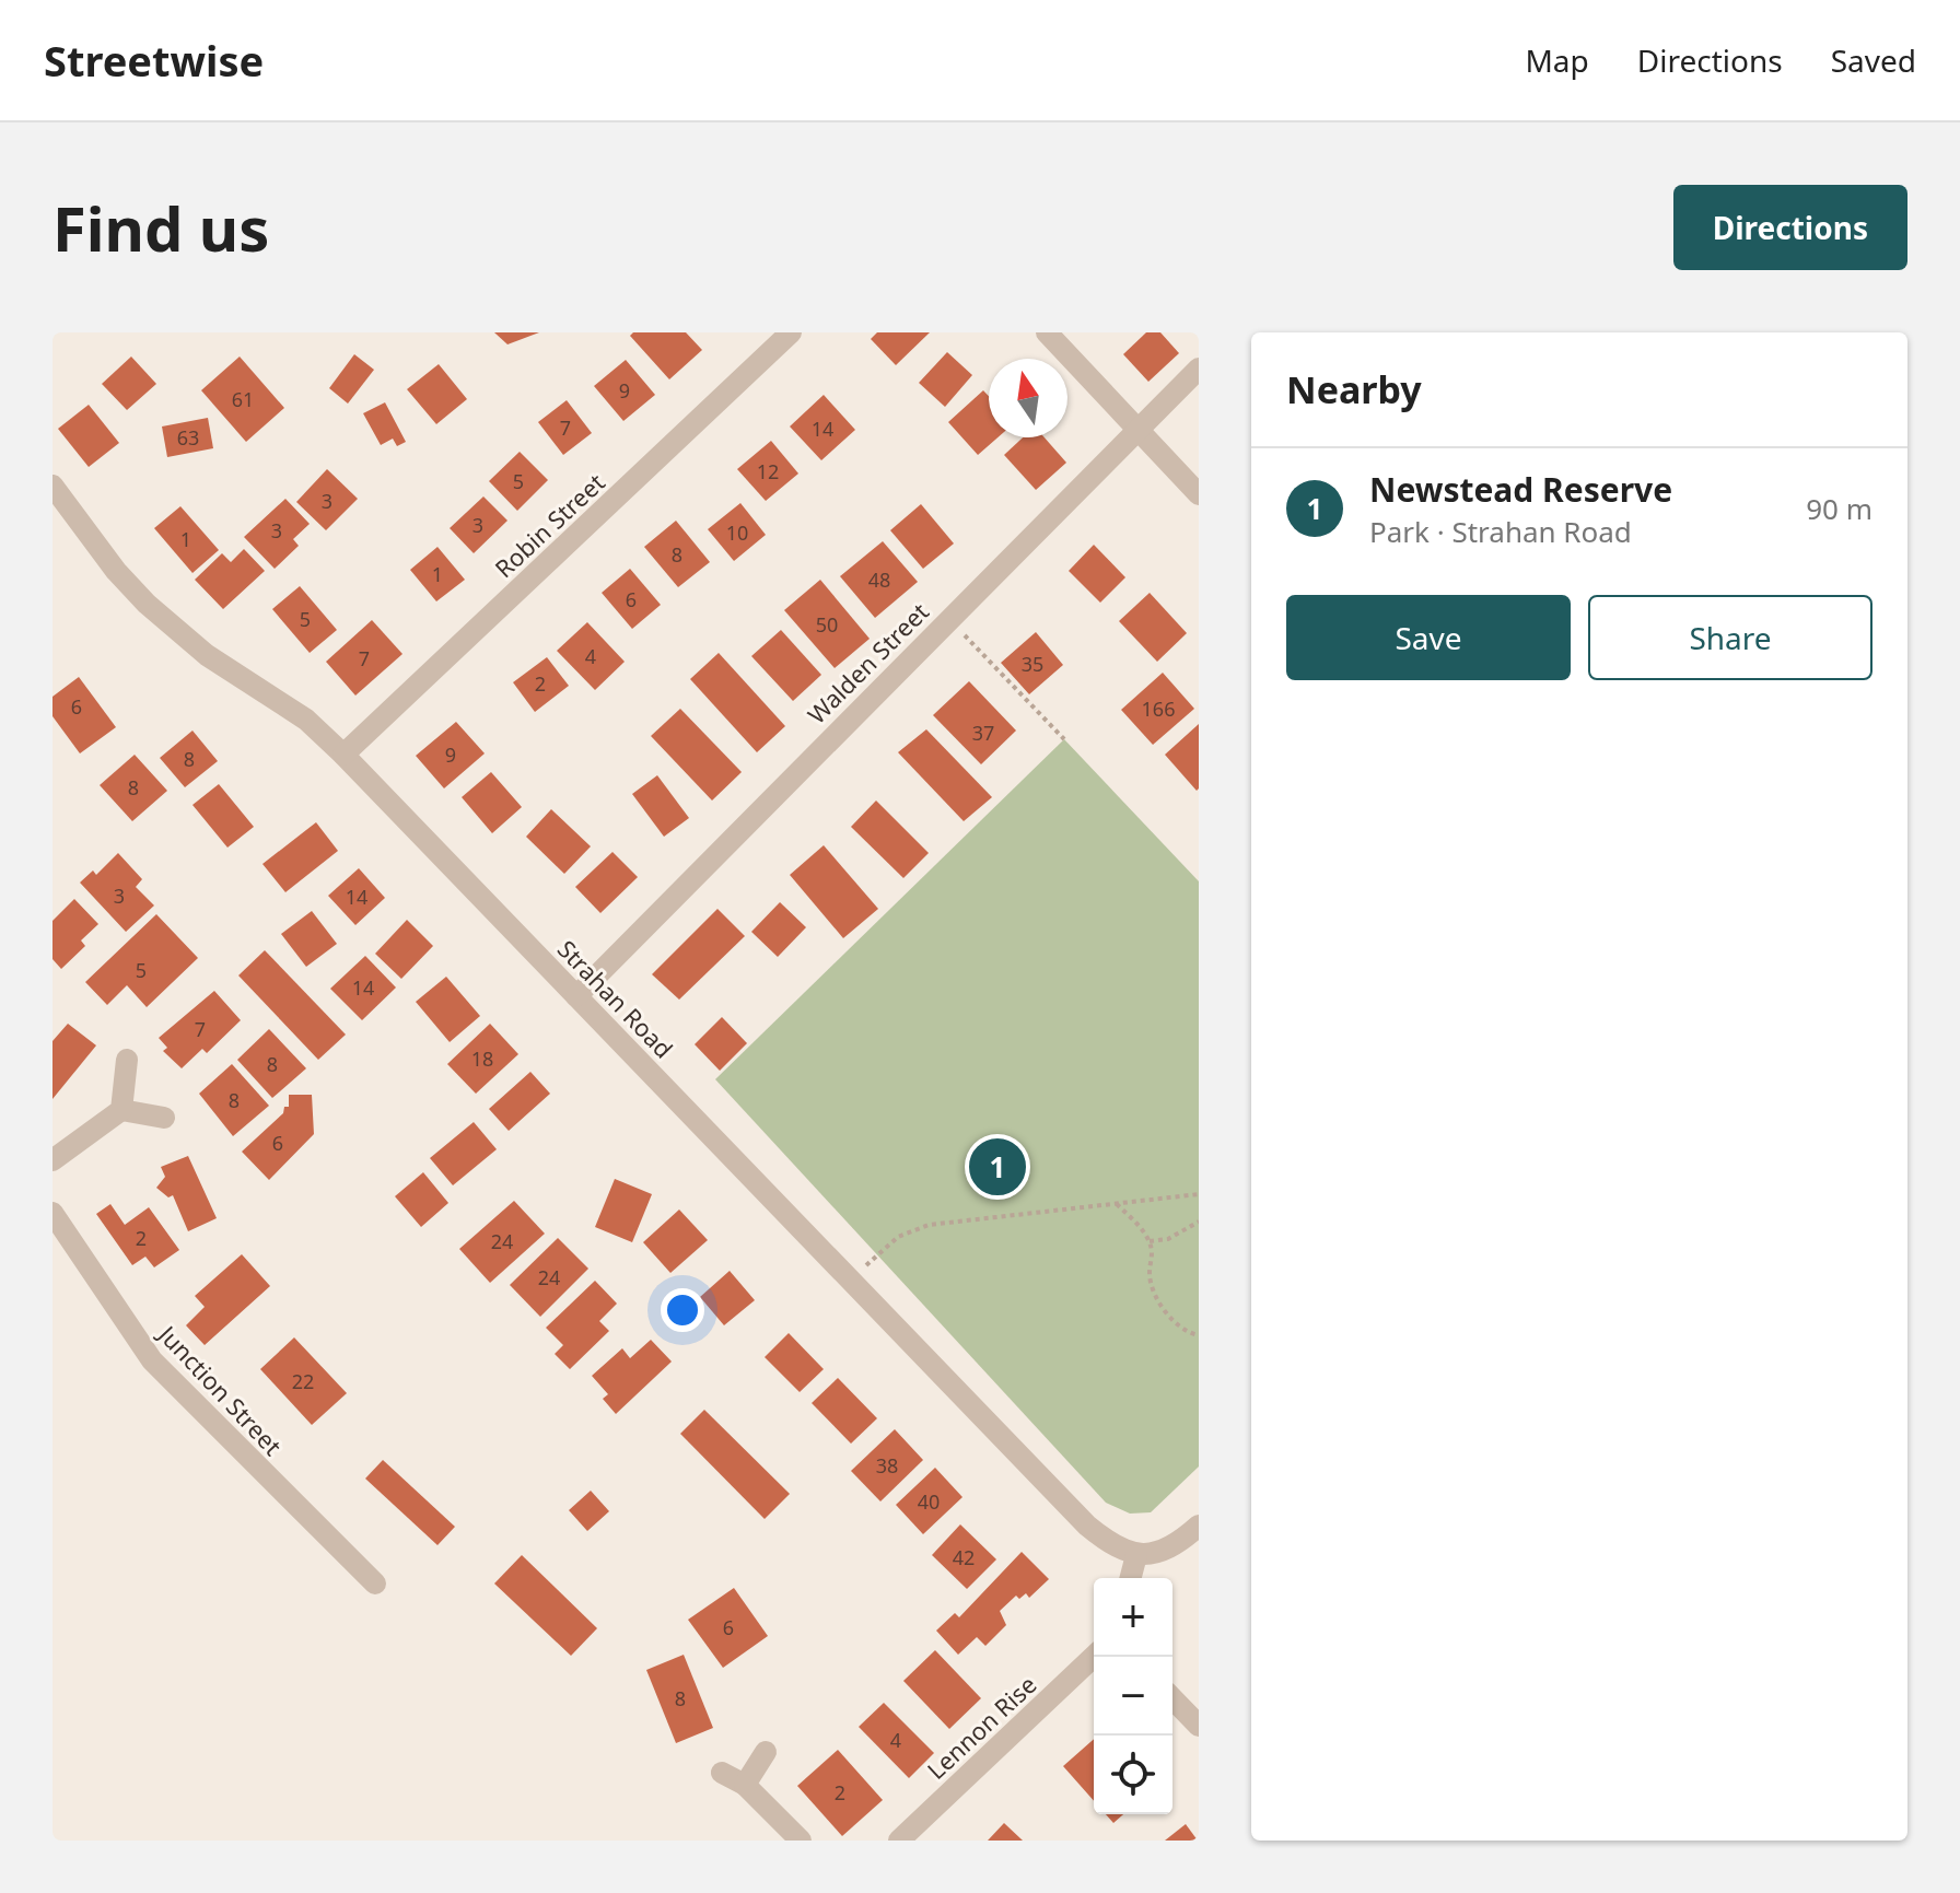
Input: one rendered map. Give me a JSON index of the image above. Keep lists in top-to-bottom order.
{
  "streets": {
    "street": [
      "Robin Street",
      "Walden Street",
      "Strahan Road",
      "Junction Street",
      "Lennon Rise"
    ]
  },
  "crossings": [
    ["Robin Street", "Strahan Road"],
    ["Walden Street", "Strahan Road"]
  ],
  "house_numbers": [
    "9",
    "61",
    "7",
    "14",
    "63",
    "12",
    "5",
    "3",
    "3",
    "3",
    "10",
    "1",
    "8",
    "1",
    "48",
    "6",
    "5",
    "50",
    "4",
    "7",
    "35",
    "2",
    "6",
    "166",
    "37",
    "9",
    "8",
    "8",
    "3",
    "14",
    "5",
    "14",
    "7",
    "18",
    "8",
    "8",
    "6",
    "2",
    "24",
    "24",
    "22",
    "38",
    "40",
    "42",
    "6",
    "8",
    "4",
    "2"
  ],
  "north": "top",
  "page": {
    "header": "Streetwise",
    "nav": ["Map", "Directions", "Saved"],
    "buttons": [
      "Directions",
      ["Save", "Share"]
    ],
    "title": "Find us",
    "heading": "Nearby",
    "list": [
      {
        "mark": "1",
        "name": "Newstead Reserve",
        "note": "Park · Strahan Road",
        "value": "90 m"
      }
    ],
    "pins": "1",
    "map_buttons": ["+", "−"]
  }
}
